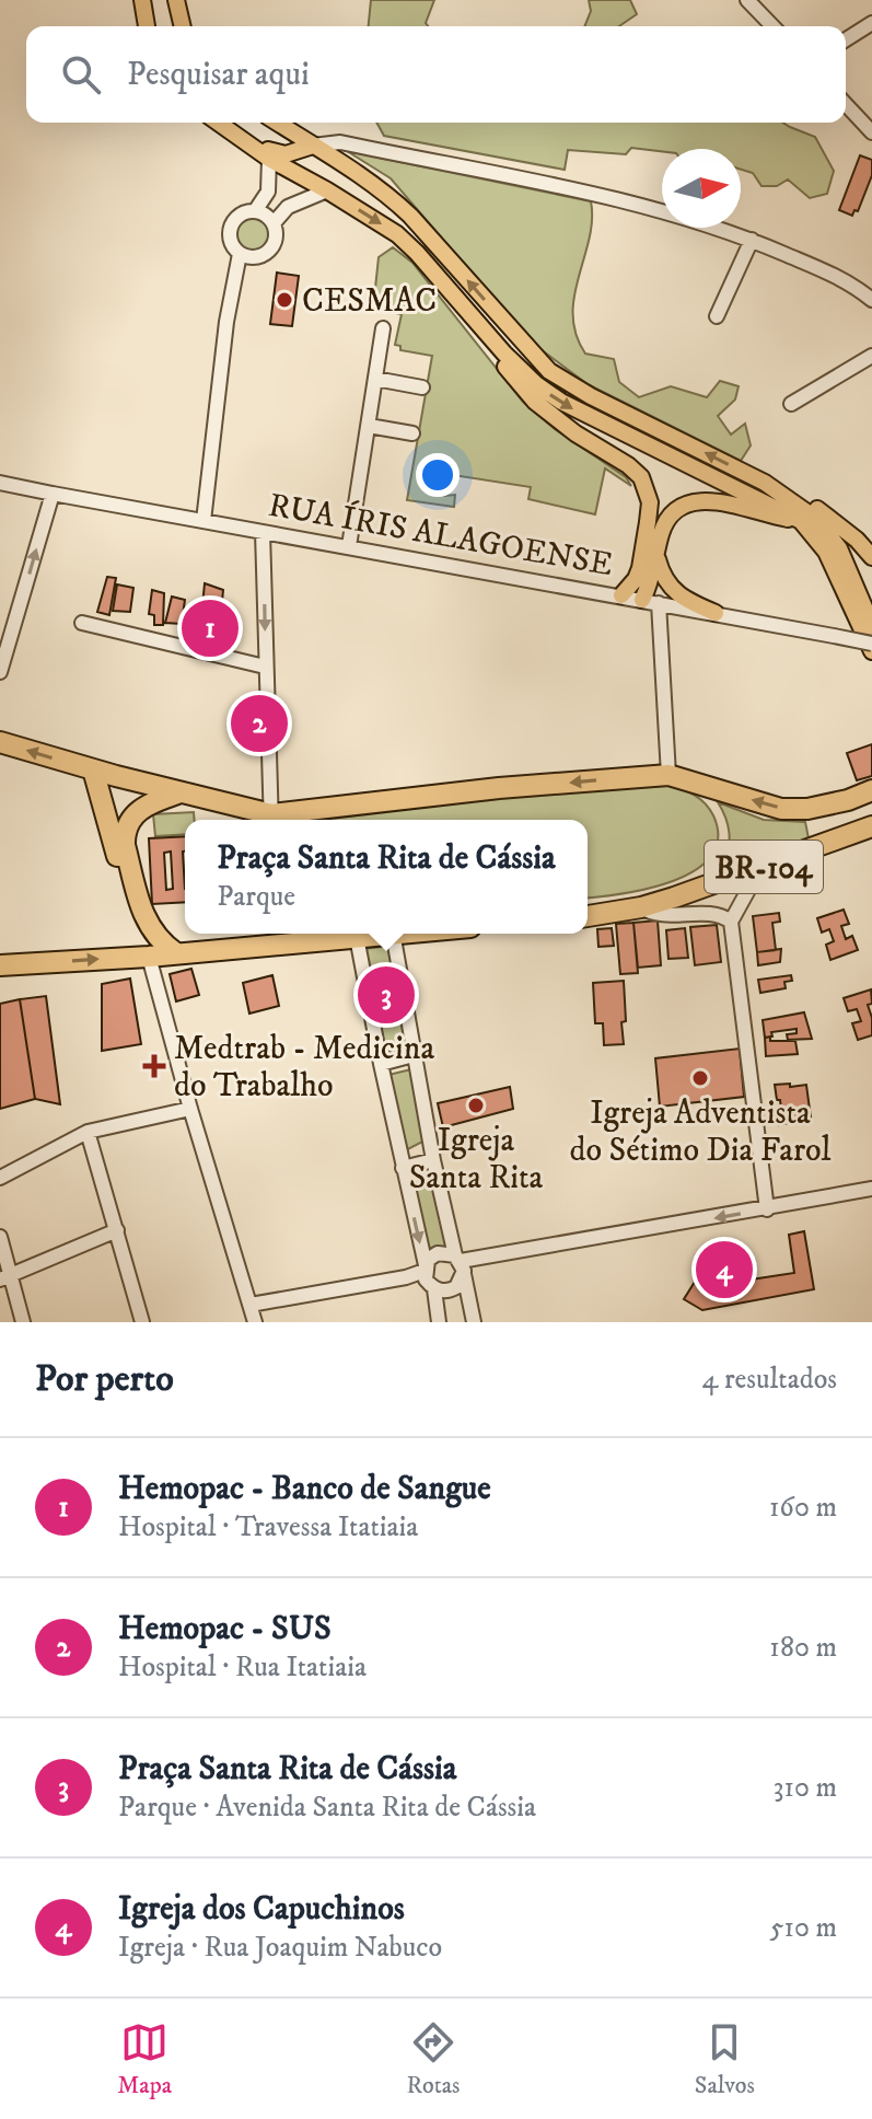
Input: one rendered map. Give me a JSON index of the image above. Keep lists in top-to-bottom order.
{
  "streets": {
    "highway": ["BR-104"],
    "street": ["RUA ÍRIS ALAGOENSE"]
  },
  "places": {
    "other": ["CESMAC", "Igreja Adventista do Sétimo Dia Farol", "Igreja Santa Rita"],
    "health": ["Medtrab - Medicina do Trabalho"]
  },
  "north": "right",
  "page": {
    "search": "Pesquisar aqui",
    "pins": [
      "1",
      "2",
      "3",
      "4"
    ],
    "popup": ["Praça Santa Rita de Cássia", "Parque"],
    "heading": ["Por perto", "4 resultados"],
    "list": [
      {
        "mark": "1",
        "name": "Hemopac - Banco de Sangue",
        "note": "Hospital · Travessa Itatiaia",
        "value": "160 m"
      },
      {
        "mark": "2",
        "name": "Hemopac - SUS",
        "note": "Hospital · Rua Itatiaia",
        "value": "180 m"
      },
      {
        "mark": "3",
        "name": "Praça Santa Rita de Cássia",
        "note": "Parque · Avenida Santa Rita de Cássia",
        "value": "310 m"
      },
      {
        "mark": "4",
        "name": "Igreja dos Capuchinos",
        "note": "Igreja · Rua Joaquim Nabuco",
        "value": "510 m"
      }
    ],
    "nav": ["Mapa", "Rotas", "Salvos"]
  }
}
